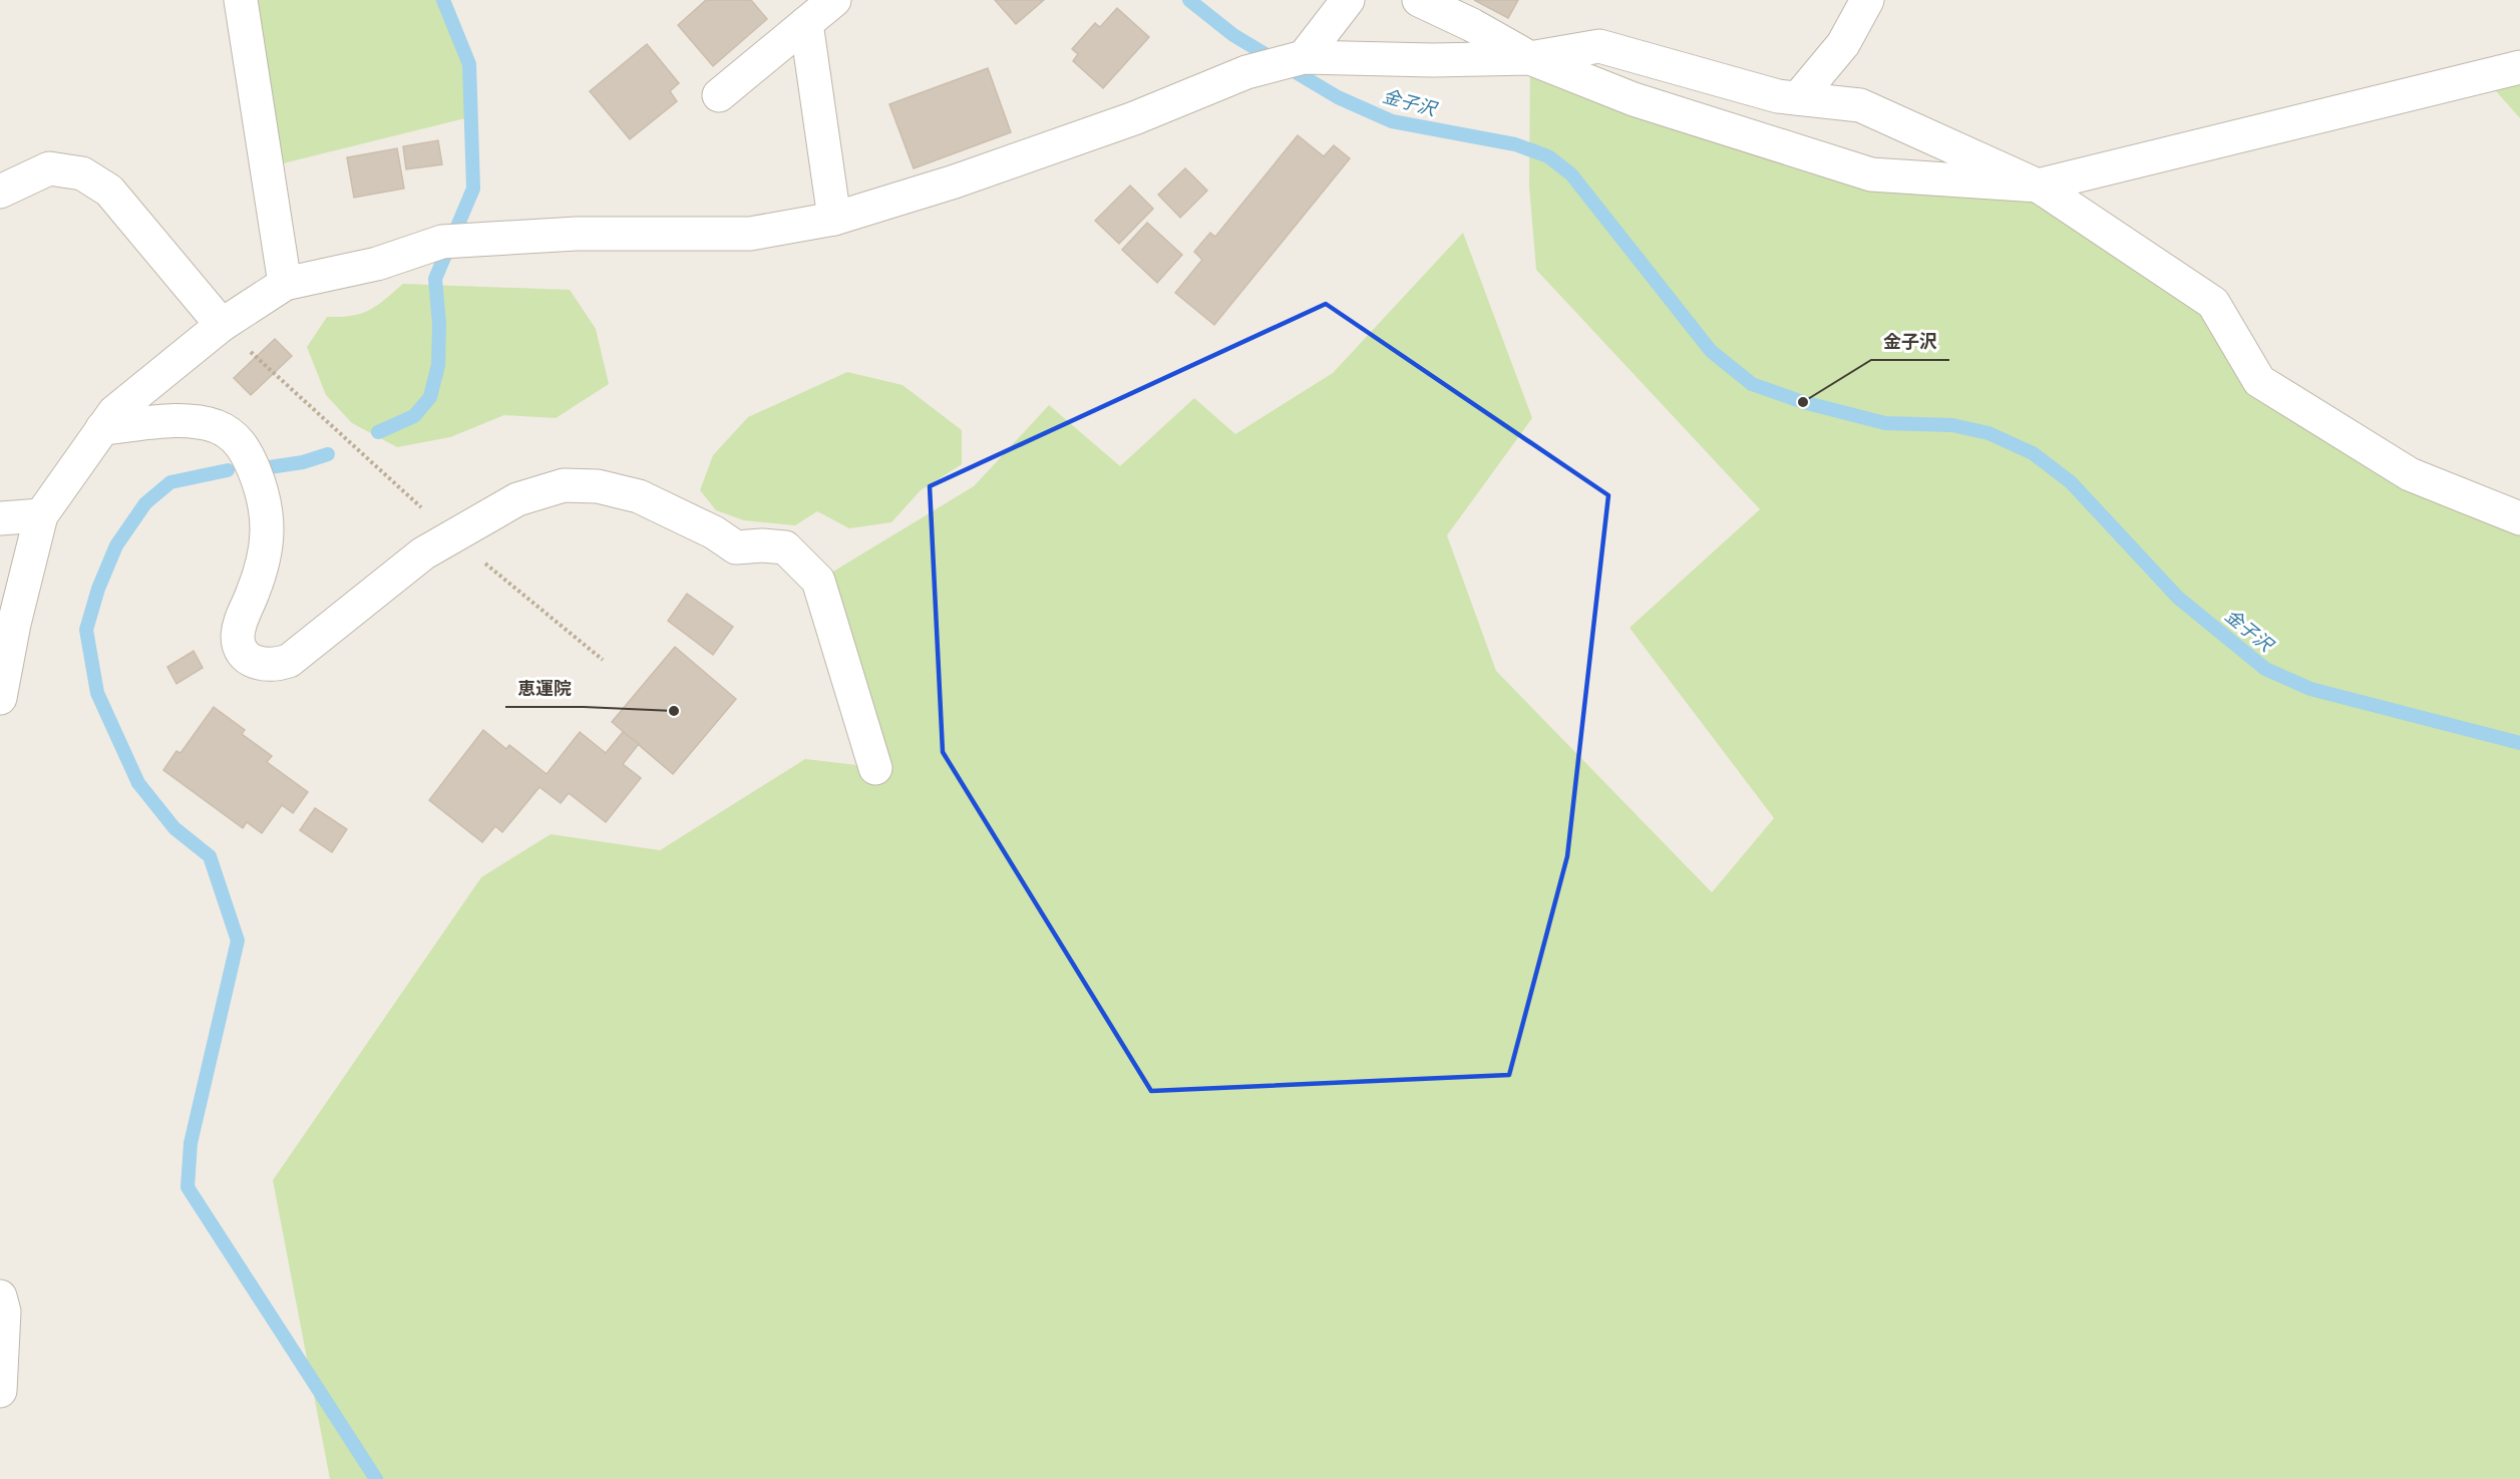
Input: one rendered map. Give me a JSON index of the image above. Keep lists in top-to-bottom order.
{
  "water": ["金子沢"],
  "places": ["金子沢", "恵運院"]
}
